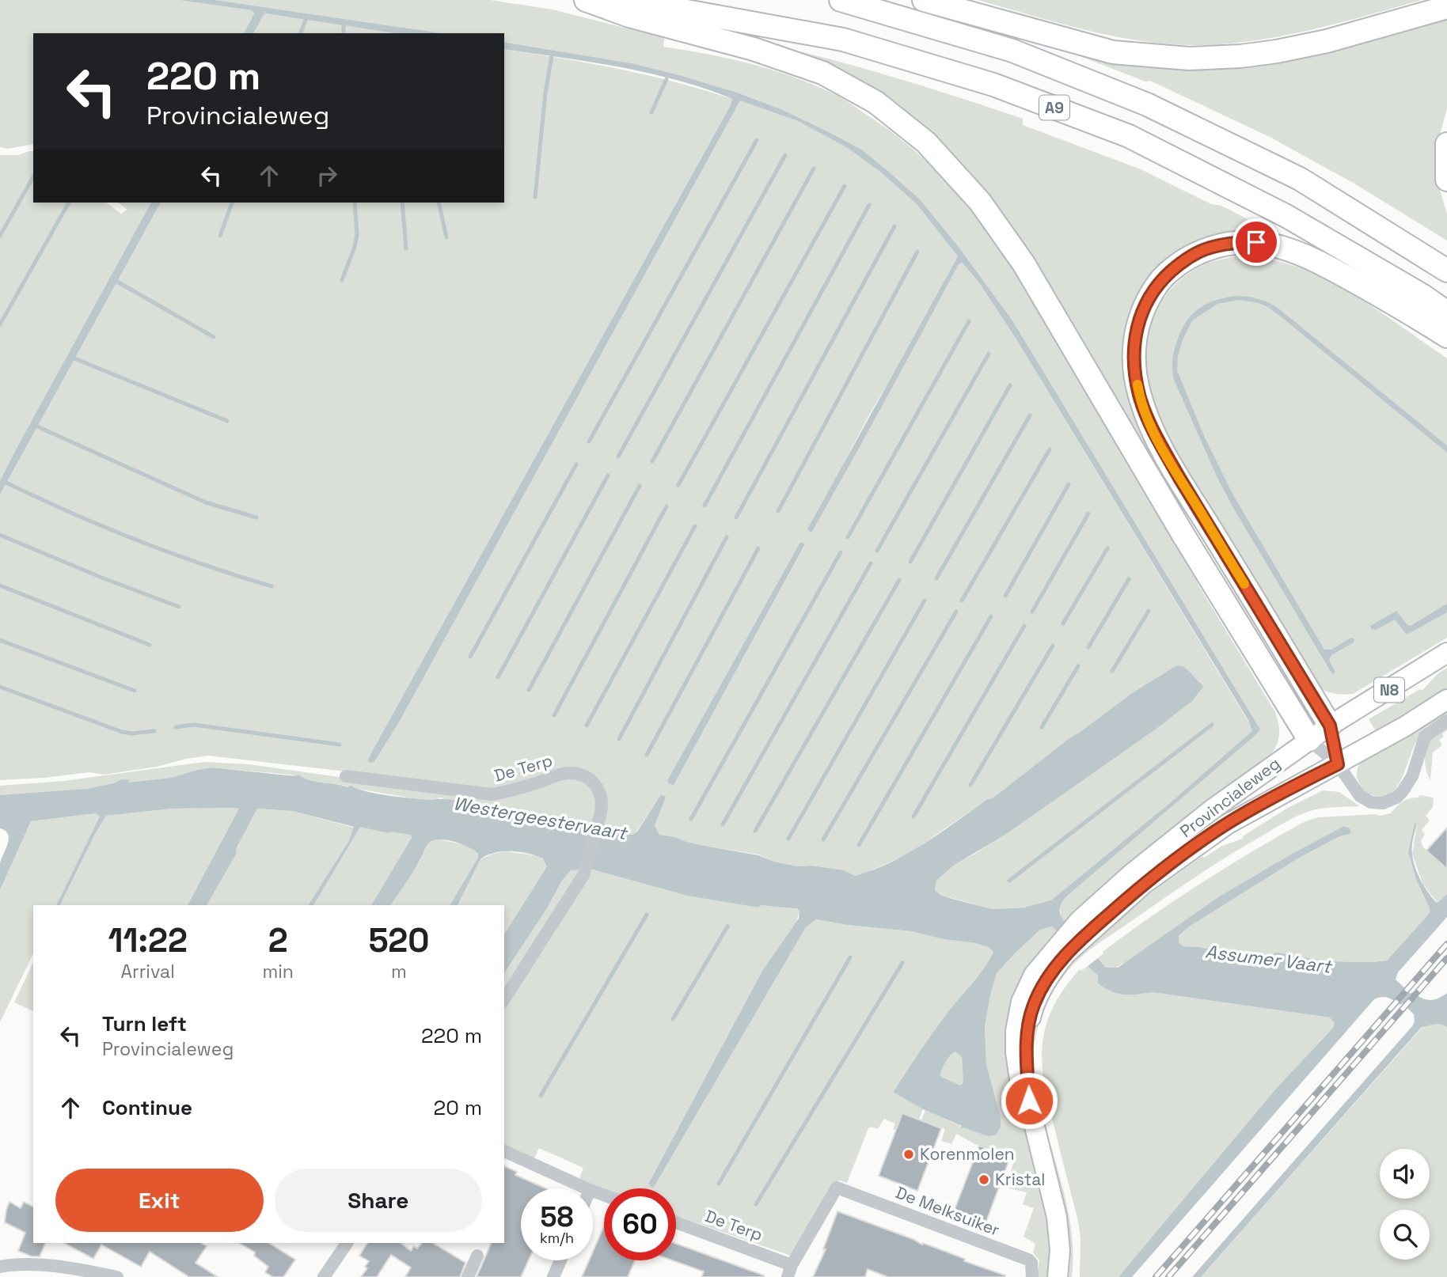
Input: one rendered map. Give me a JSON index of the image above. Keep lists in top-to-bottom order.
{
  "streets": {
    "highway": ["A9"],
    "main road": ["N8", "Provincialeweg"],
    "street": ["De Terp", "De Melksuiker"]
  },
  "crossings": [
    ["De Terp", "De Melksuiker"]
  ],
  "water": ["Westergeestervaart", "Assumer Vaart"],
  "places": ["Korenmolen", "Kristal"],
  "page": {
    "turn": ["220 m", "Provincialeweg"],
    "eta": [
      "11:22",
      "Arrival",
      "2",
      "min",
      "520",
      "m"
    ],
    "list": [
      {
        "name": "Turn left",
        "note": "Provincialeweg",
        "value": "220 m"
      },
      {
        "name": "Continue",
        "value": "20 m"
      }
    ],
    "buttons": ["Exit", "Share"],
    "speed": "58 km/h",
    "limit": "60"
  }
}
